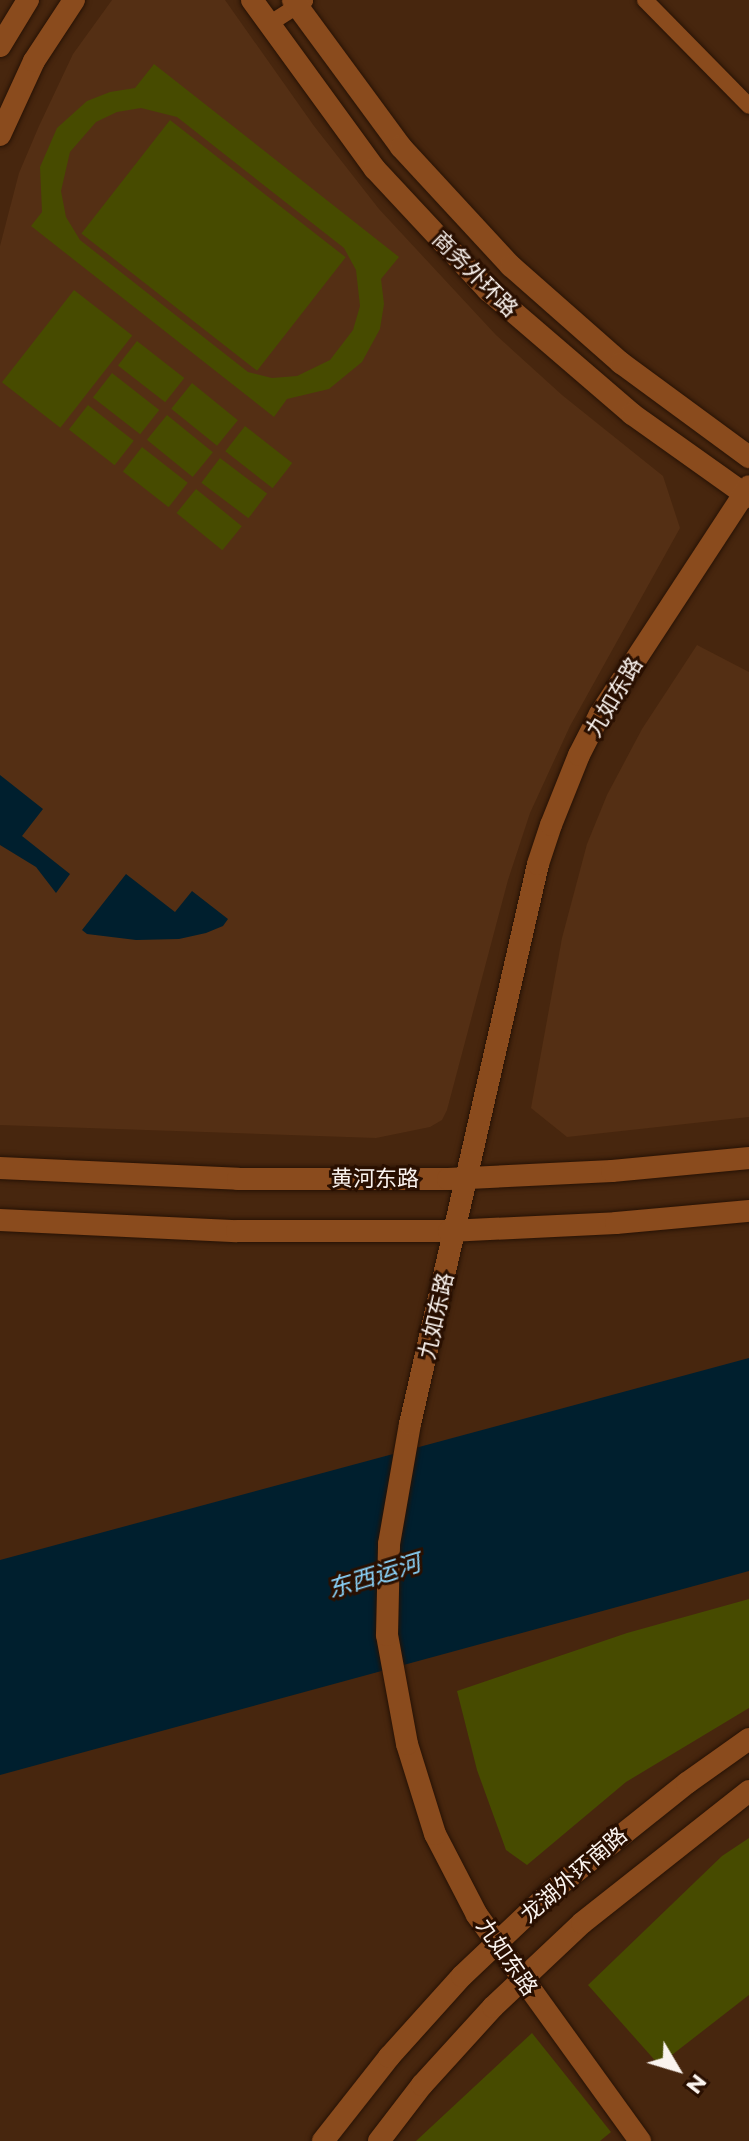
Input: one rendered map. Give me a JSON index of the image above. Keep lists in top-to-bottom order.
{
  "streets": {
    "main road": [
      "商务外环路",
      "九如东路",
      "黄河东路",
      "龙湖外环南路"
    ]
  },
  "crossings": [
    ["商务外环路", "九如东路"],
    ["九如东路", "黄河东路"],
    ["九如东路", "龙湖外环南路"]
  ],
  "water": ["东西运河"],
  "north": "bottom right"
}
